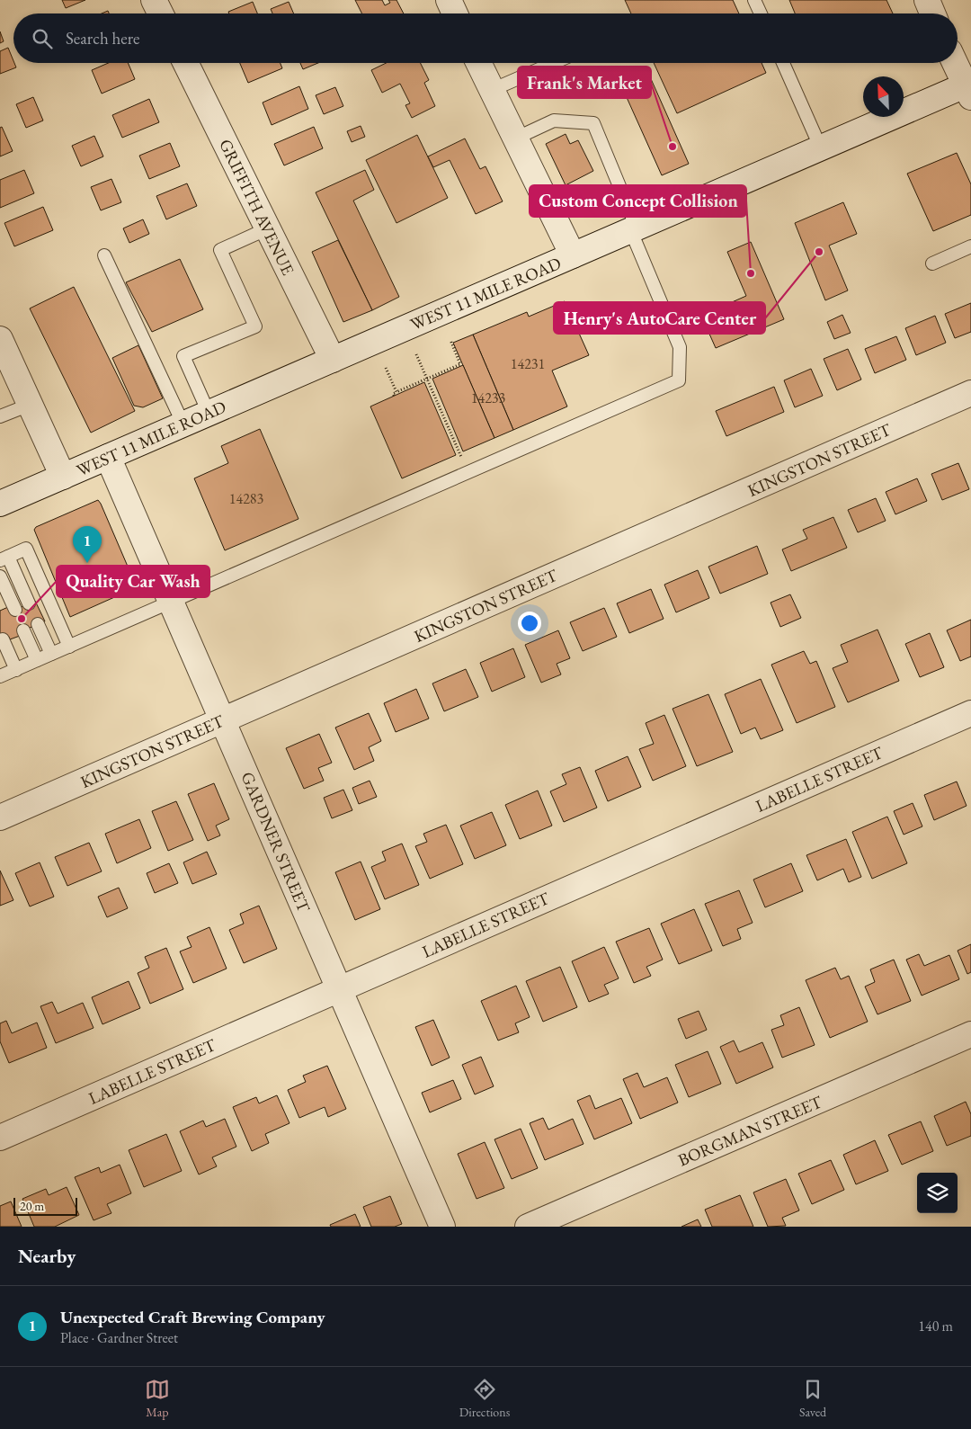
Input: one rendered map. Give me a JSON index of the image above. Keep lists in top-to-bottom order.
{
  "streets": {
    "street": [
      "GRIFFITH AVENUE",
      "WEST 11 MILE ROAD",
      "KINGSTON STREET",
      "LABELLE STREET",
      "GARDNER STREET",
      "BORGMAN STREET"
    ]
  },
  "crossings": [
    ["GRIFFITH AVENUE", "WEST 11 MILE ROAD"],
    ["WEST 11 MILE ROAD", "GARDNER STREET"],
    ["KINGSTON STREET", "GARDNER STREET"],
    ["LABELLE STREET", "GARDNER STREET"]
  ],
  "places": [
    "Frank's Market",
    "Henry's AutoCare Center",
    "Custom Concept Collision",
    "Quality Car Wash"
  ],
  "house_numbers": ["14231", "14233", "14283"],
  "scale_bar": "20 m",
  "north": "top left",
  "page": {
    "search": "Search here",
    "pins": "1",
    "scale": "20 m",
    "heading": "Nearby",
    "list": [
      {
        "mark": "1",
        "name": "Unexpected Craft Brewing Company",
        "note": "Place · Gardner Street",
        "value": "140 m"
      }
    ],
    "nav": ["Map", "Directions", "Saved"]
  }
}
